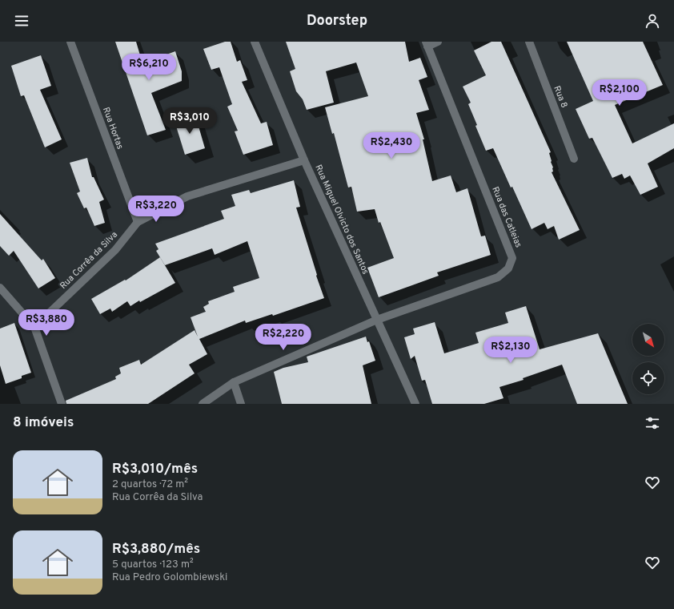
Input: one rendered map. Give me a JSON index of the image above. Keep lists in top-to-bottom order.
{
  "streets": {
    "street": [
      "Rua 8",
      "Rua Hortas",
      "Rua das Catleias",
      "Rua Miguel Olvicto dos Santos",
      "Rua Corrêa da Silva"
    ]
  },
  "crossings": [
    ["Rua Hortas", "Rua Corrêa da Silva"],
    ["Rua das Catleias", "Rua Miguel Olvicto dos Santos"],
    ["Rua Miguel Olvicto dos Santos", "Rua Corrêa da Silva"]
  ],
  "north": "bottom right",
  "page": {
    "header": "Doorstep",
    "price": [
      "R$6,210",
      "R$2,100",
      "R$3,010",
      "R$2,430",
      "R$3,220",
      "R$3,880",
      "R$2,220",
      "R$2,130"
    ],
    "heading": "8 imóveis",
    "list": [
      {
        "name": "R$3,010/mês",
        "note": "2 quartos · 72 m² · Rua Corrêa da Silva"
      },
      {
        "name": "R$3,880/mês",
        "note": "5 quartos · 123 m² · Rua Pedro Golombiewski"
      }
    ]
  }
}
